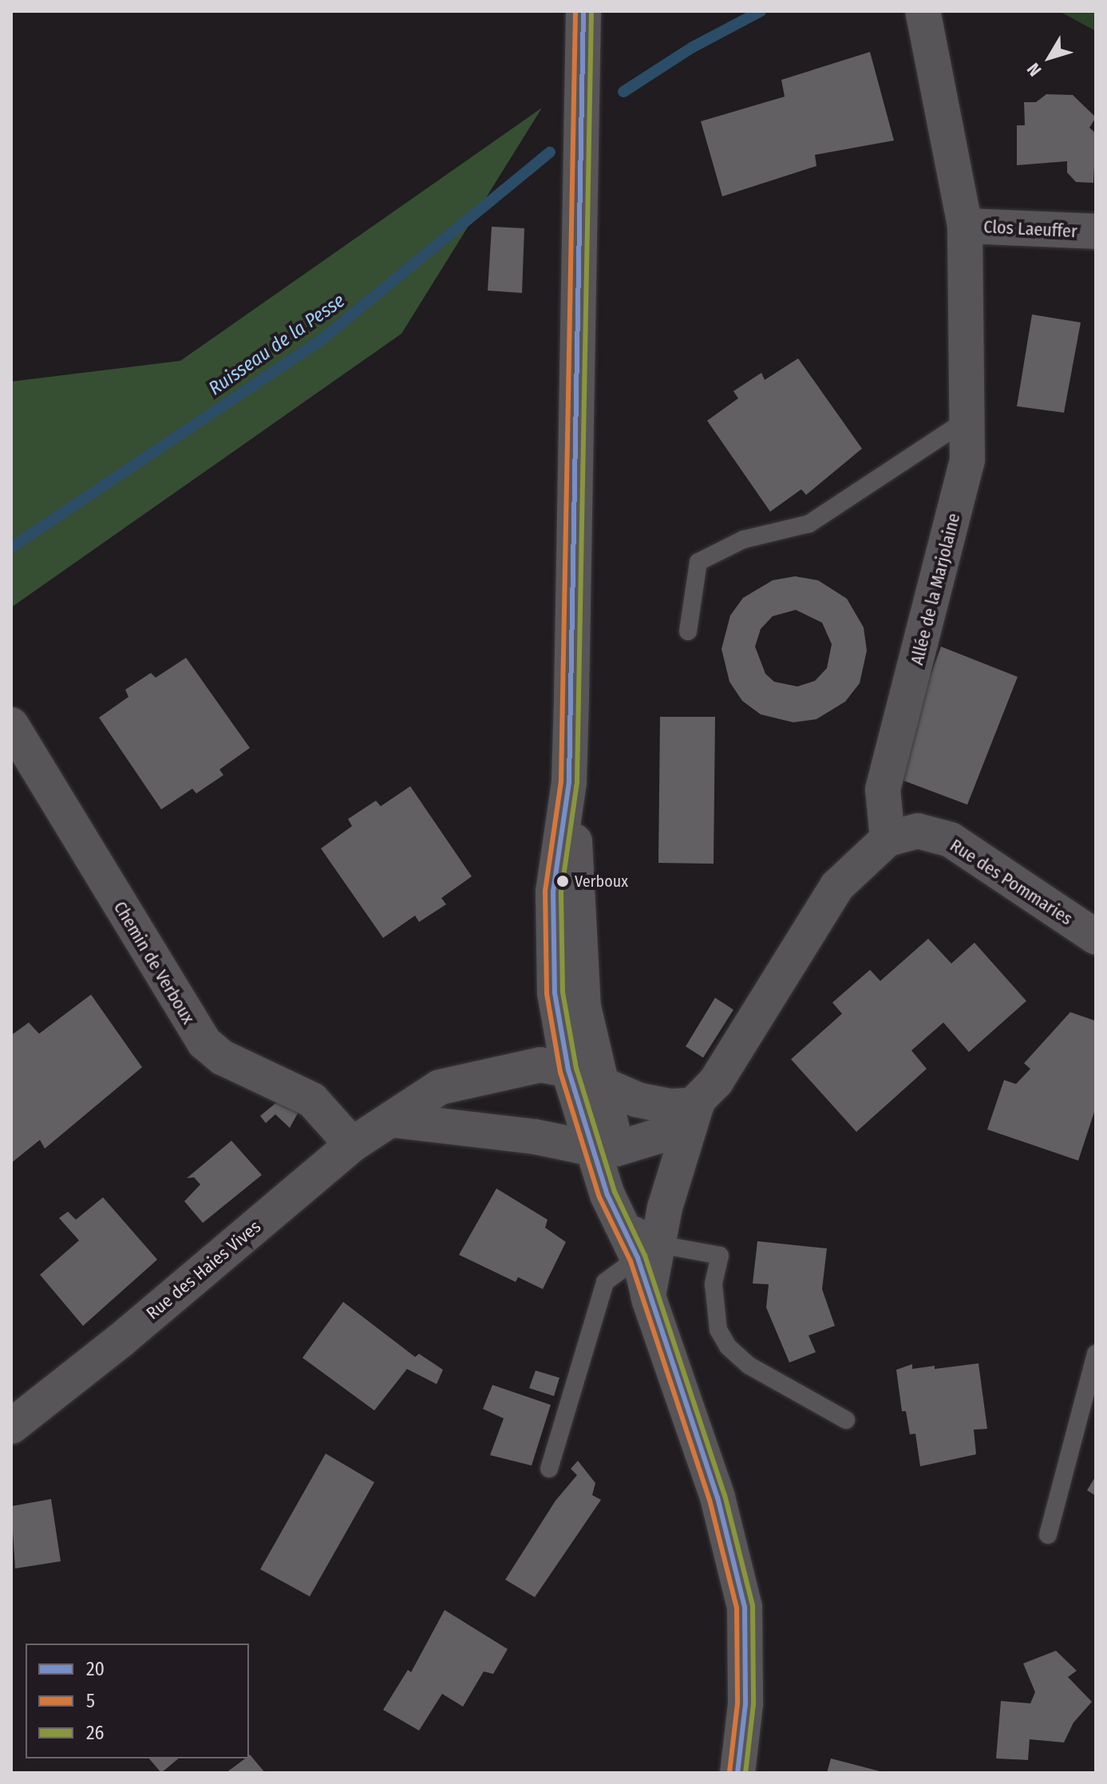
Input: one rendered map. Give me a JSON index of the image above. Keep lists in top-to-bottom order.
{
  "streets": {
    "street": [
      "Clos Laeuffer",
      "Allée de la Marjolaine",
      "Rue des Pommaries",
      "Chemin de Verboux",
      "Rue des Haies Vives"
    ]
  },
  "crossings": [
    ["Clos Laeuffer", "Allée de la Marjolaine"],
    ["Allée de la Marjolaine", "Rue des Pommaries"],
    ["Chemin de Verboux", "Rue des Haies Vives"]
  ],
  "water": ["Ruisseau de la Pesse"],
  "places": ["Verboux"],
  "lines": ["transit line 20", "transit line 5", "transit line 26"],
  "legend": ["20", "5", "26"],
  "north": "bottom left"
}
